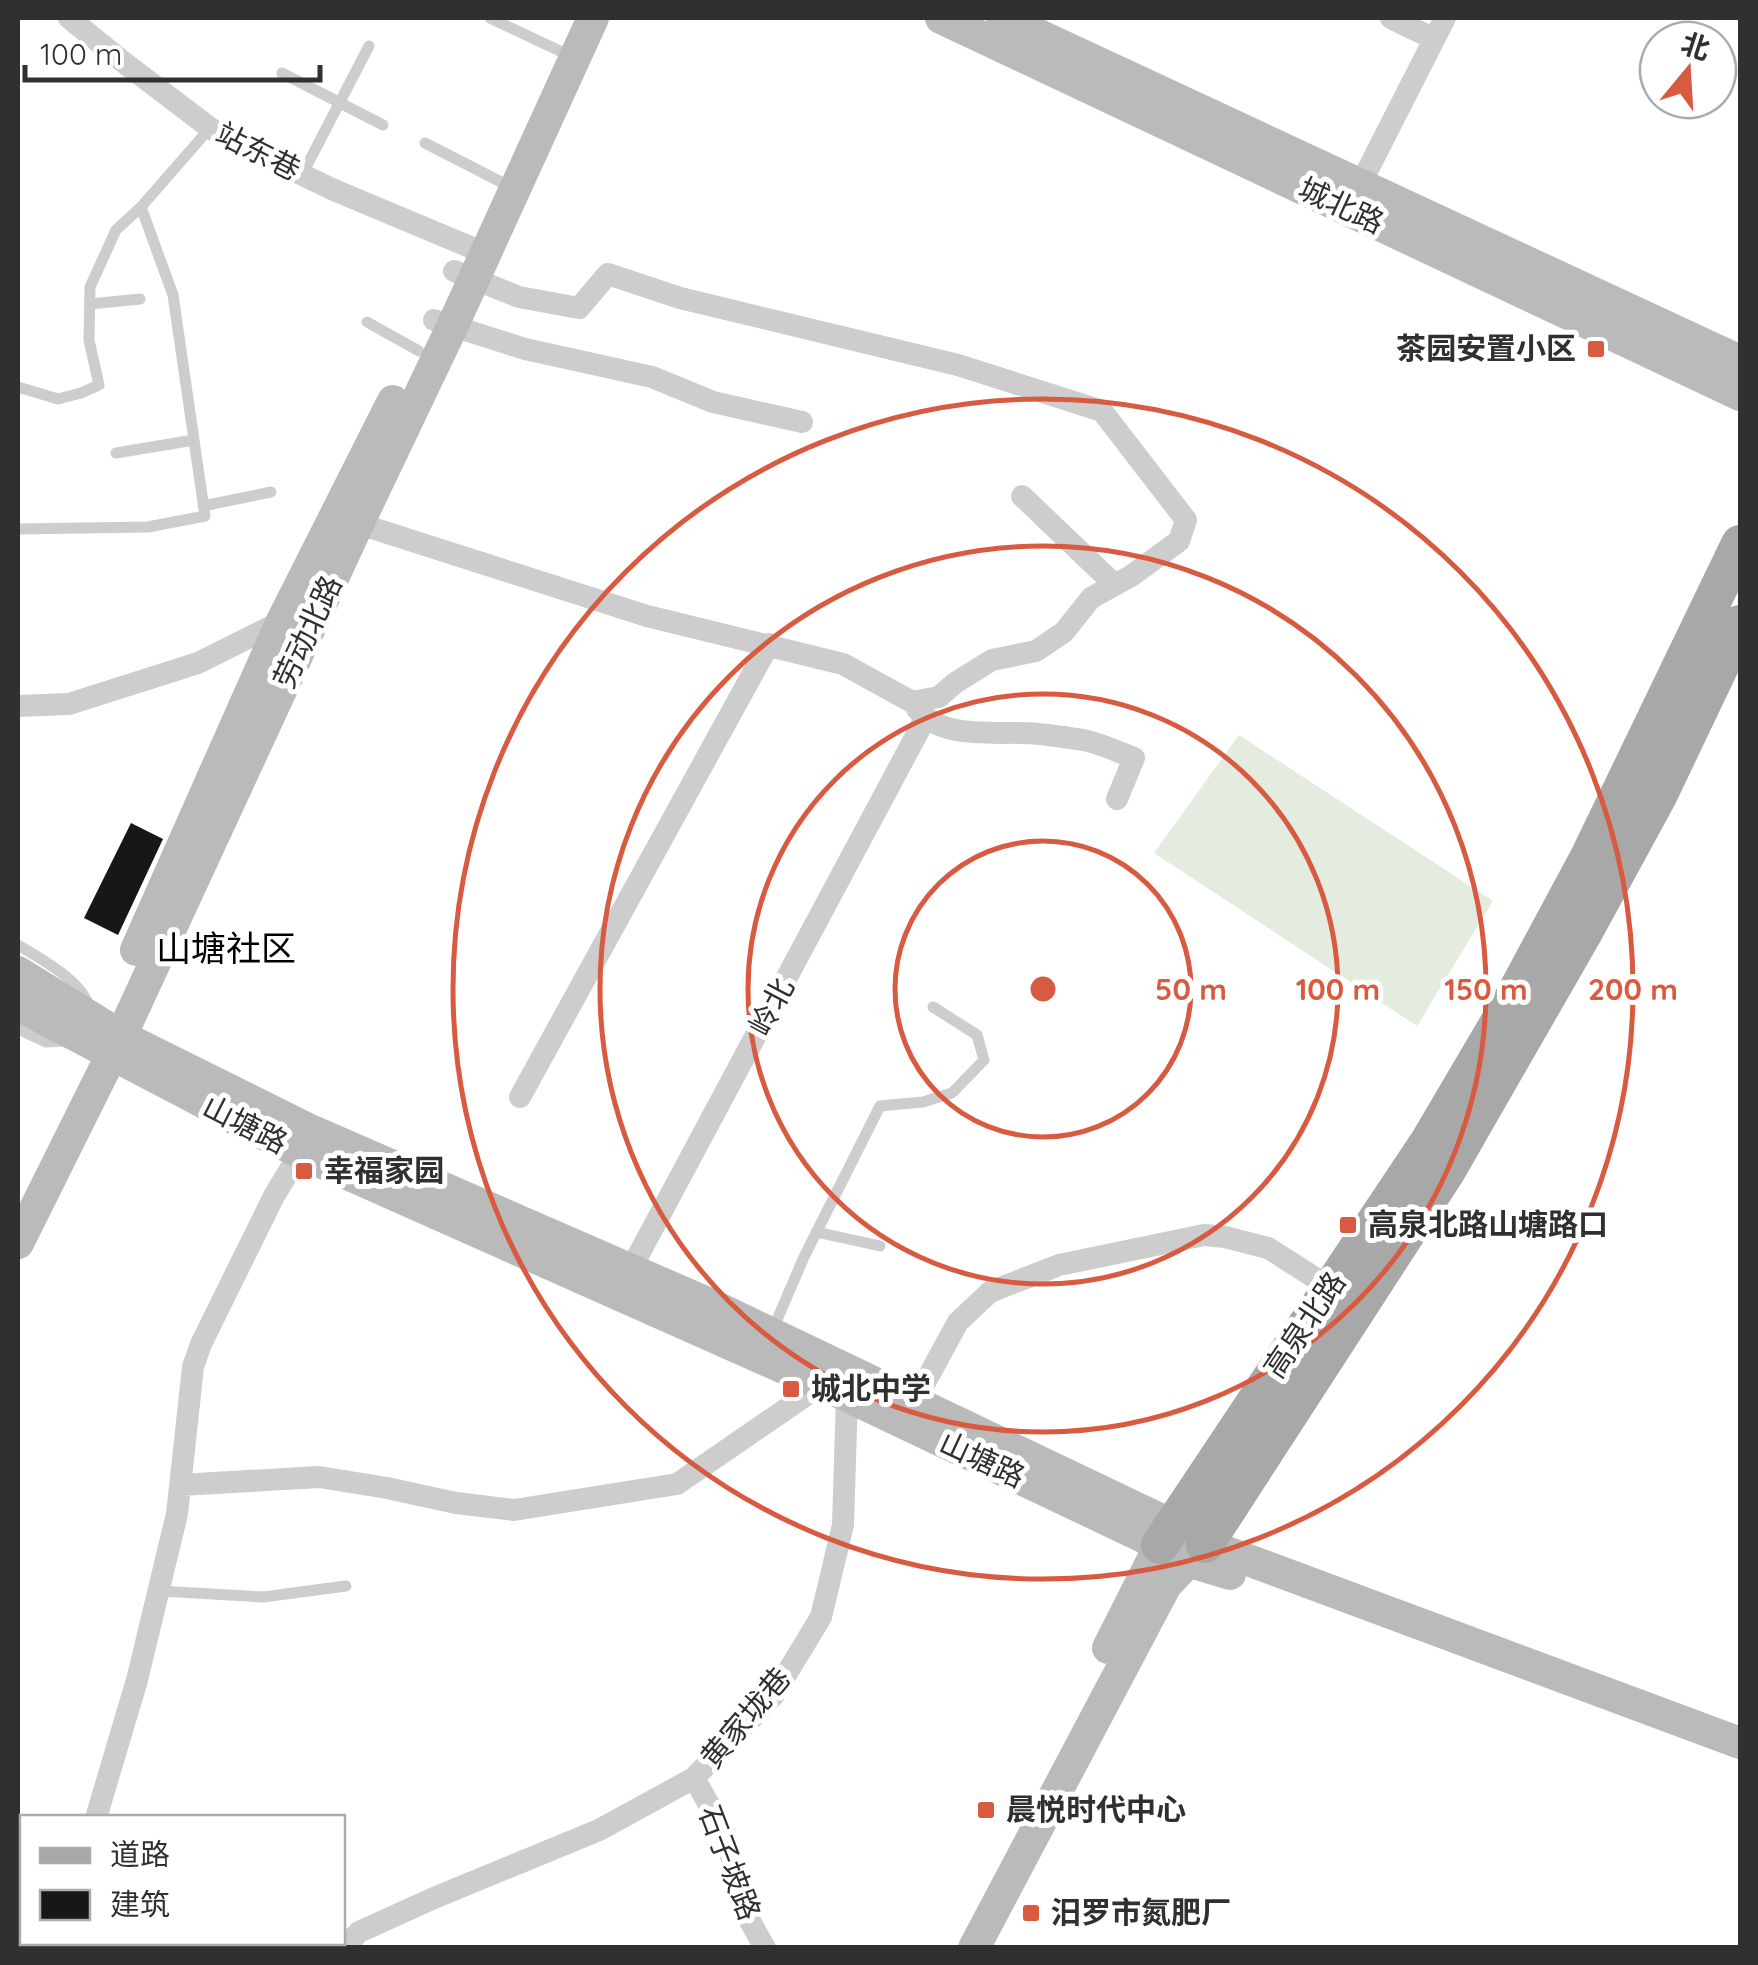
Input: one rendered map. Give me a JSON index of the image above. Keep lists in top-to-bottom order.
{
  "streets": {
    "main road": ["高泉北路"],
    "street": [
      "站东巷",
      "城北路",
      "劳动北路",
      "岭北",
      "山塘路",
      "黄家垅巷",
      "石子坡路"
    ]
  },
  "crossings": [
    ["站东巷", "劳动北路"],
    ["劳动北路", "山塘路"],
    ["岭北", "山塘路"],
    ["山塘路", "高泉北路"],
    ["山塘路", "黄家垅巷"],
    ["黄家垅巷", "石子坡路"]
  ],
  "districts": ["山塘社区"],
  "places": {
    "transit": [
      "茶园安置小区",
      "幸福家园",
      "高泉北路山塘路口",
      "城北中学",
      "晨悦时代中心",
      "汨罗市氮肥厂"
    ]
  },
  "legend": ["道路", "建筑"],
  "scale_bar": "100 m",
  "north": "top",
  "rings": [
    "50 m",
    "100 m",
    "150 m",
    "200 m"
  ]
}
